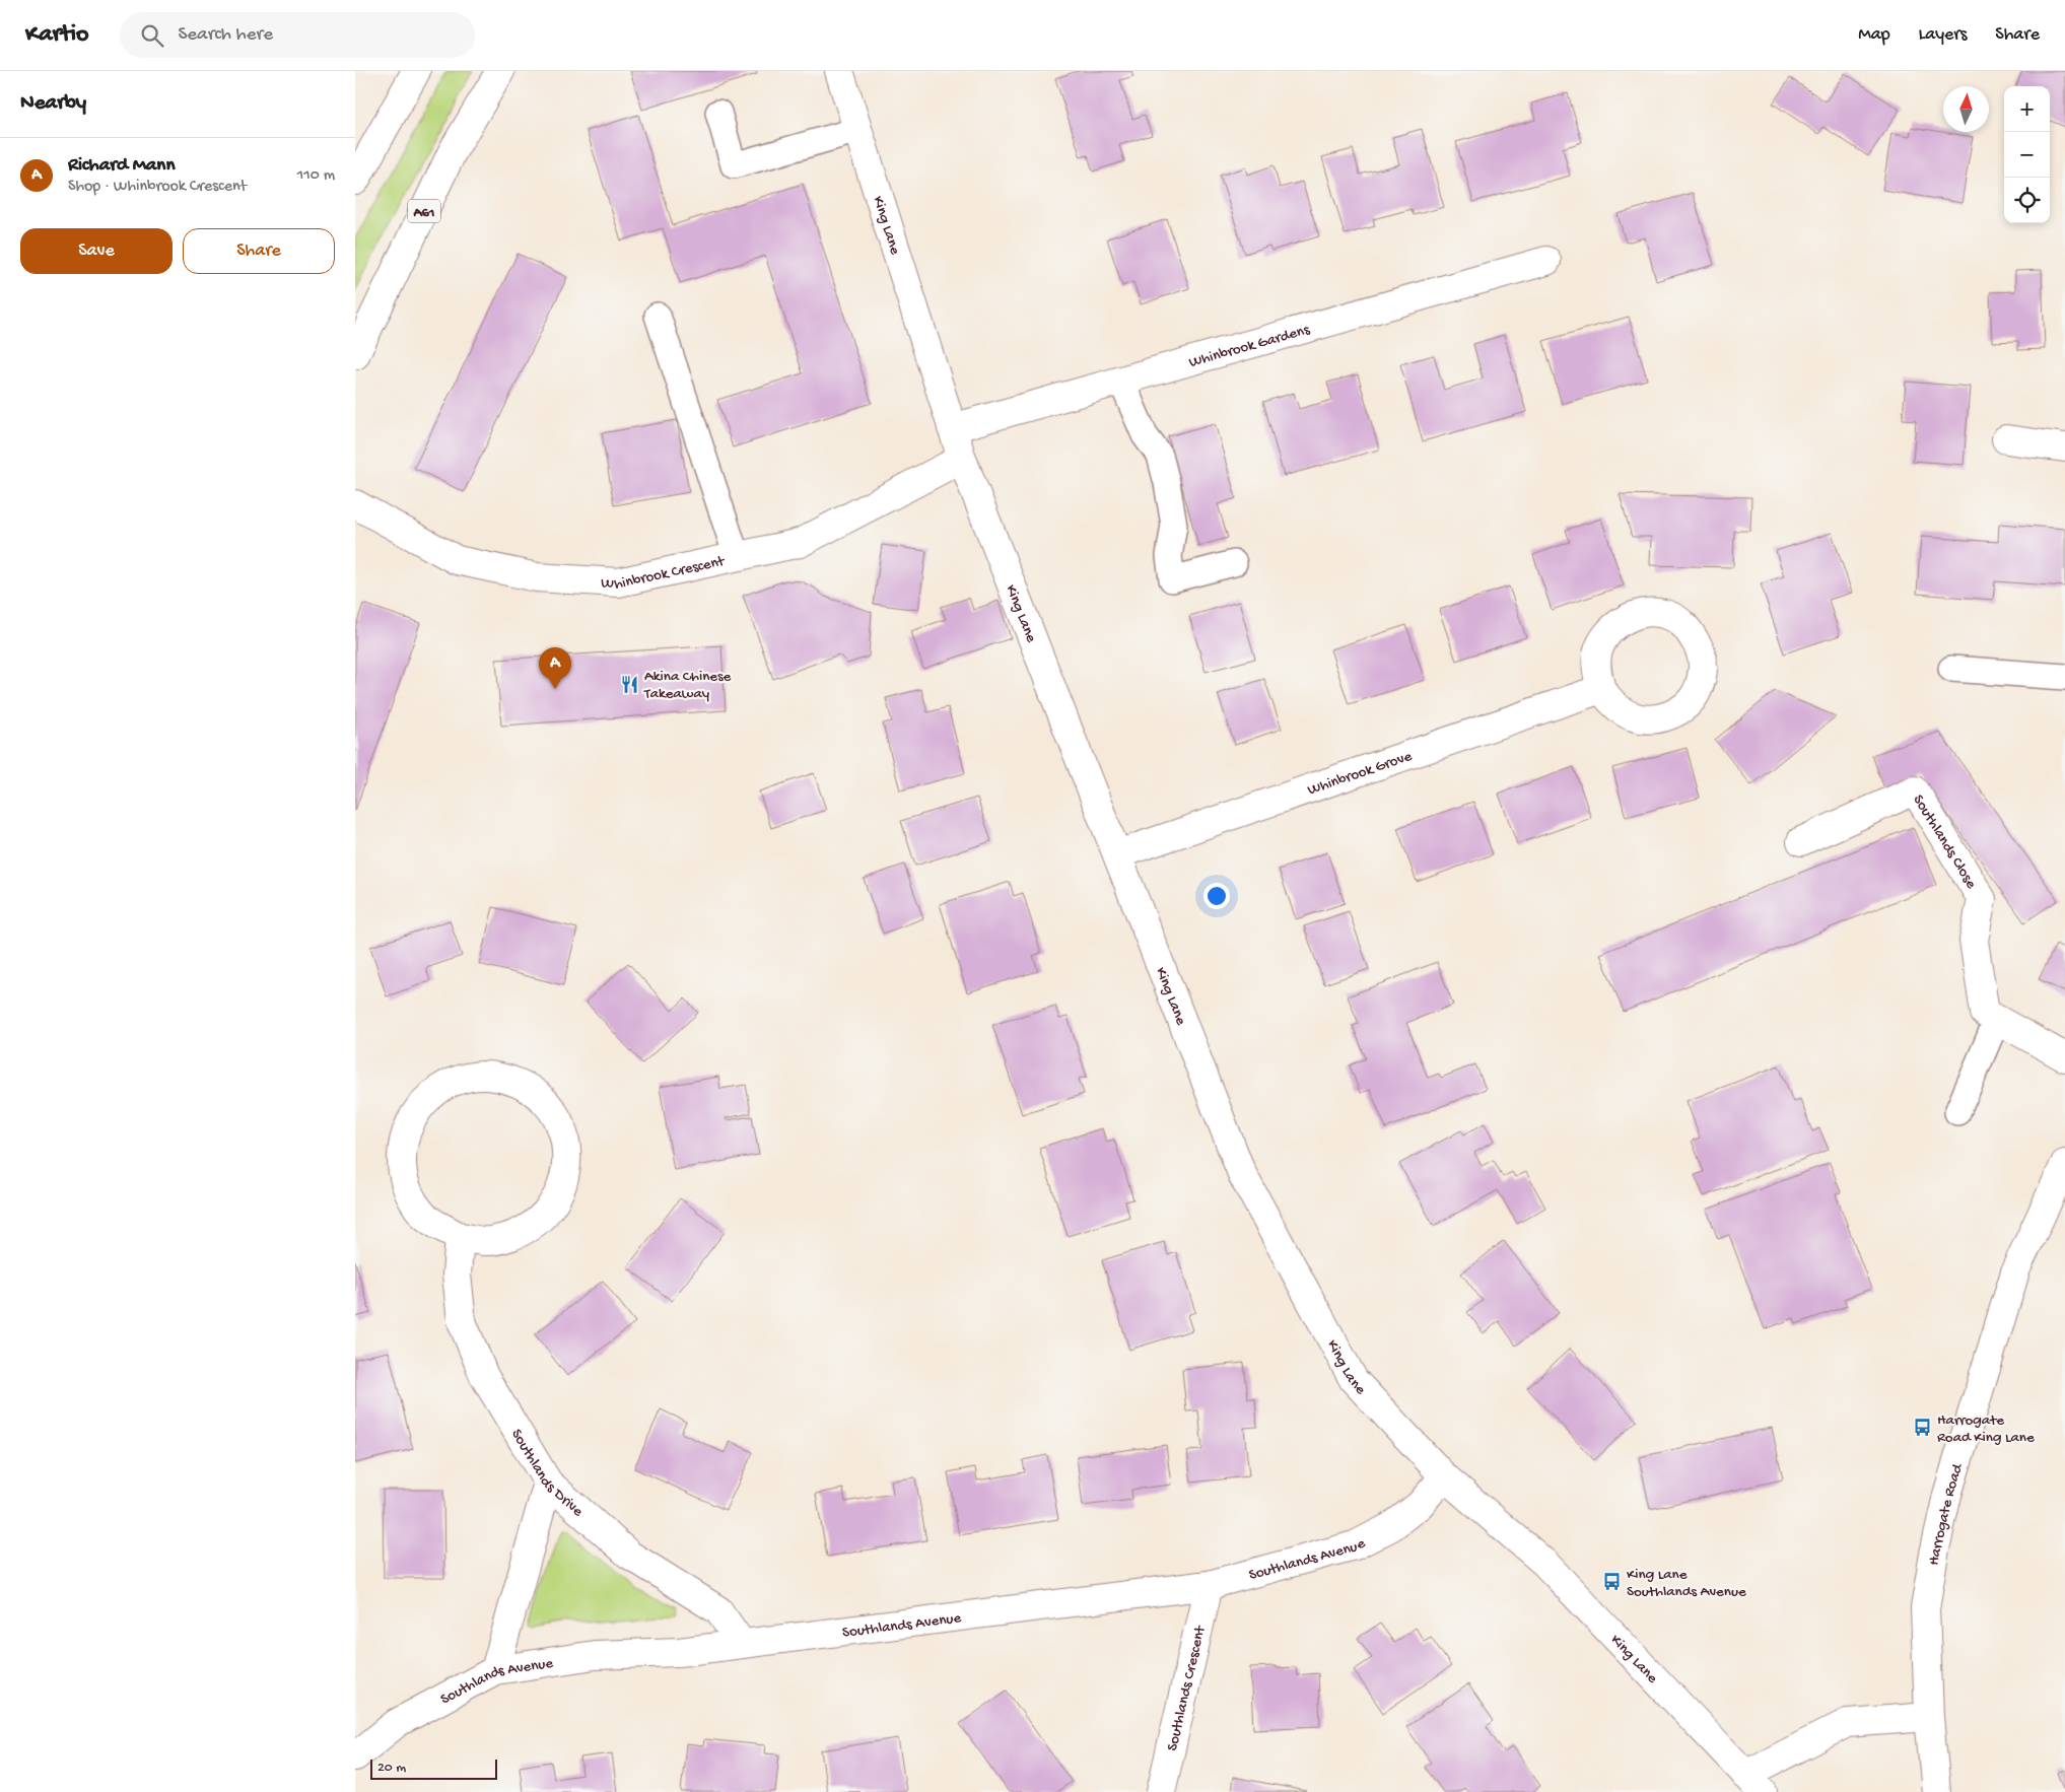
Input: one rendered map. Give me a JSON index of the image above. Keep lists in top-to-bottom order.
{
  "streets": {
    "main road": [
      "A61",
      "King Lane",
      "Whinbrook Gardens",
      "Whinbrook Crescent",
      "Whinbrook Grove",
      "Southlands Close",
      "Southlands Drive",
      "Harrogate Road",
      "Southlands Avenue",
      "Southlands Crescent"
    ]
  },
  "crossings": [
    ["King Lane", "Whinbrook Gardens"],
    ["King Lane", "Whinbrook Crescent"],
    ["King Lane", "Whinbrook Grove"],
    ["King Lane", "Harrogate Road"],
    ["King Lane", "Southlands Avenue"],
    ["Southlands Drive", "Southlands Avenue"],
    ["Southlands Avenue", "Southlands Crescent"]
  ],
  "places": {
    "restaurant": ["Akina Chinese Takeaway"],
    "bus stop": ["Harrogate Road King Lane", "King Lane Southlands Avenue"]
  },
  "scale_bar": "20 m",
  "north": "top",
  "page": {
    "header": "Kartio",
    "search": "Search here",
    "nav": ["Map", "Layers", "Share"],
    "heading": "Nearby",
    "map_buttons": ["+", "−"],
    "list": [
      {
        "mark": "A",
        "name": "Richard Mann",
        "note": "Shop · Whinbrook Crescent",
        "value": "110 m"
      }
    ],
    "buttons": ["Save", "Share"],
    "pins": "A",
    "scale": "20 m"
  }
}
